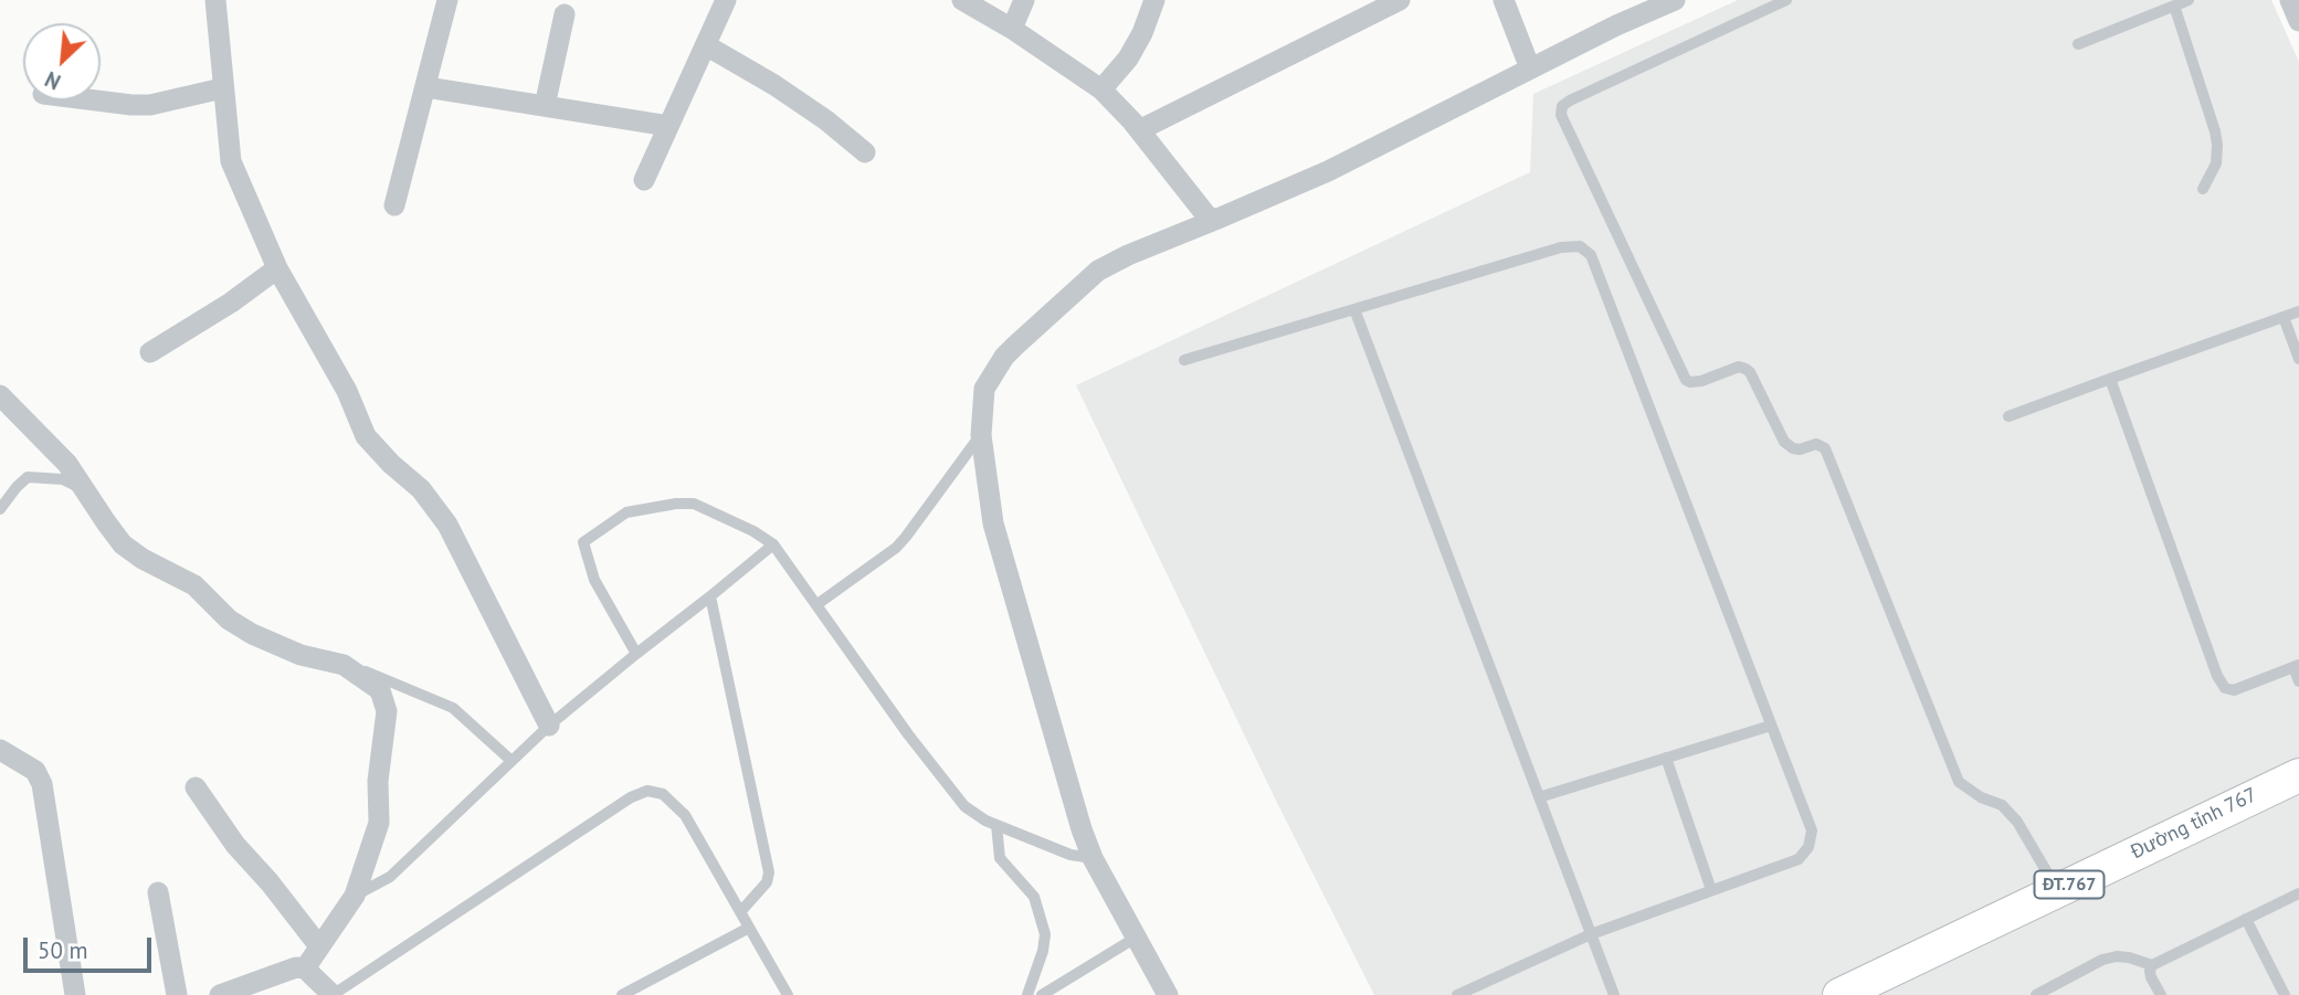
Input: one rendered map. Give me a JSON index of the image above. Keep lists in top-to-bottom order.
{
  "streets": {
    "main road": ["Đường tỉnh 767", "ĐT.767"]
  },
  "scale_bar": "50 m",
  "north": "bottom left"
}
